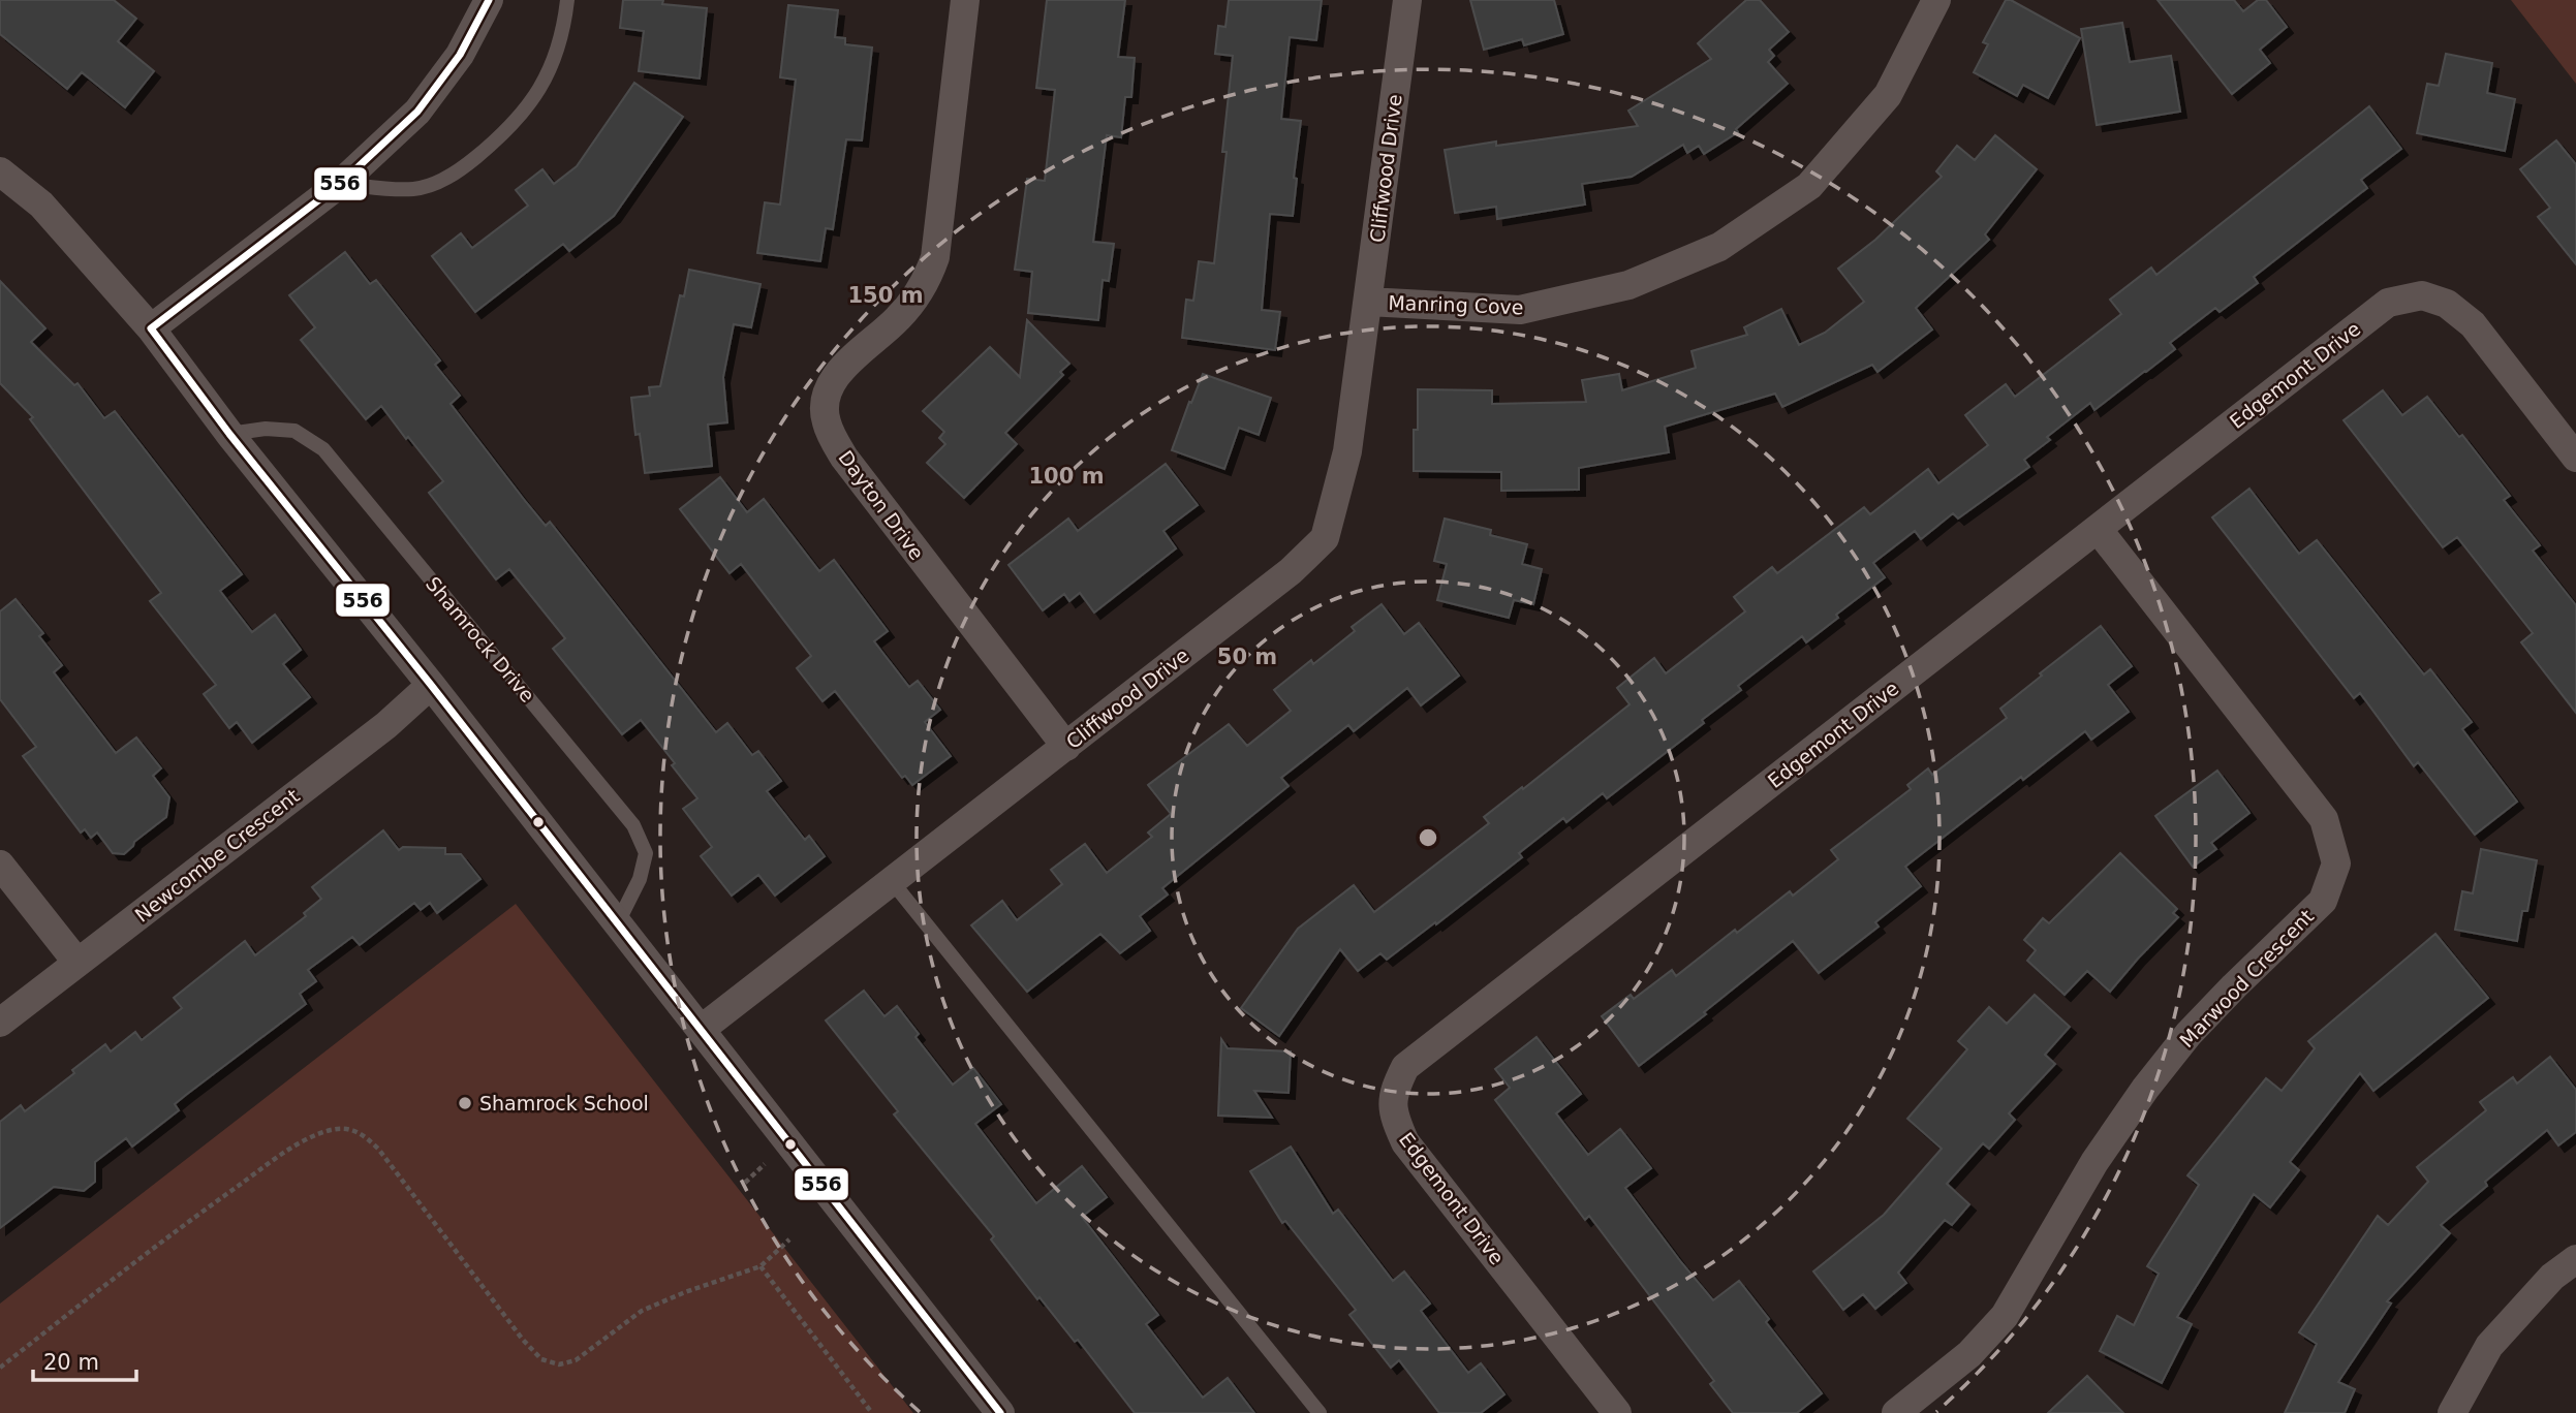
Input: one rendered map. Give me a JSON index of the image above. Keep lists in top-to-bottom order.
{
  "streets": {
    "street": [
      "Cliffwood Drive",
      "Manring Cove",
      "Edgemont Drive",
      "Dayton Drive",
      "Newcombe Crescent",
      "Marwood Crescent"
    ],
    "lane": ["Shamrock Drive"]
  },
  "crossings": [
    ["Cliffwood Drive", "Manring Cove"],
    ["Cliffwood Drive", "Dayton Drive"],
    ["Edgemont Drive", "Marwood Crescent"]
  ],
  "places": ["Shamrock School"],
  "lines": ["transit line 556"],
  "scale_bar": "20 m",
  "rings": ["150 m", "100 m", "50 m"]
}
